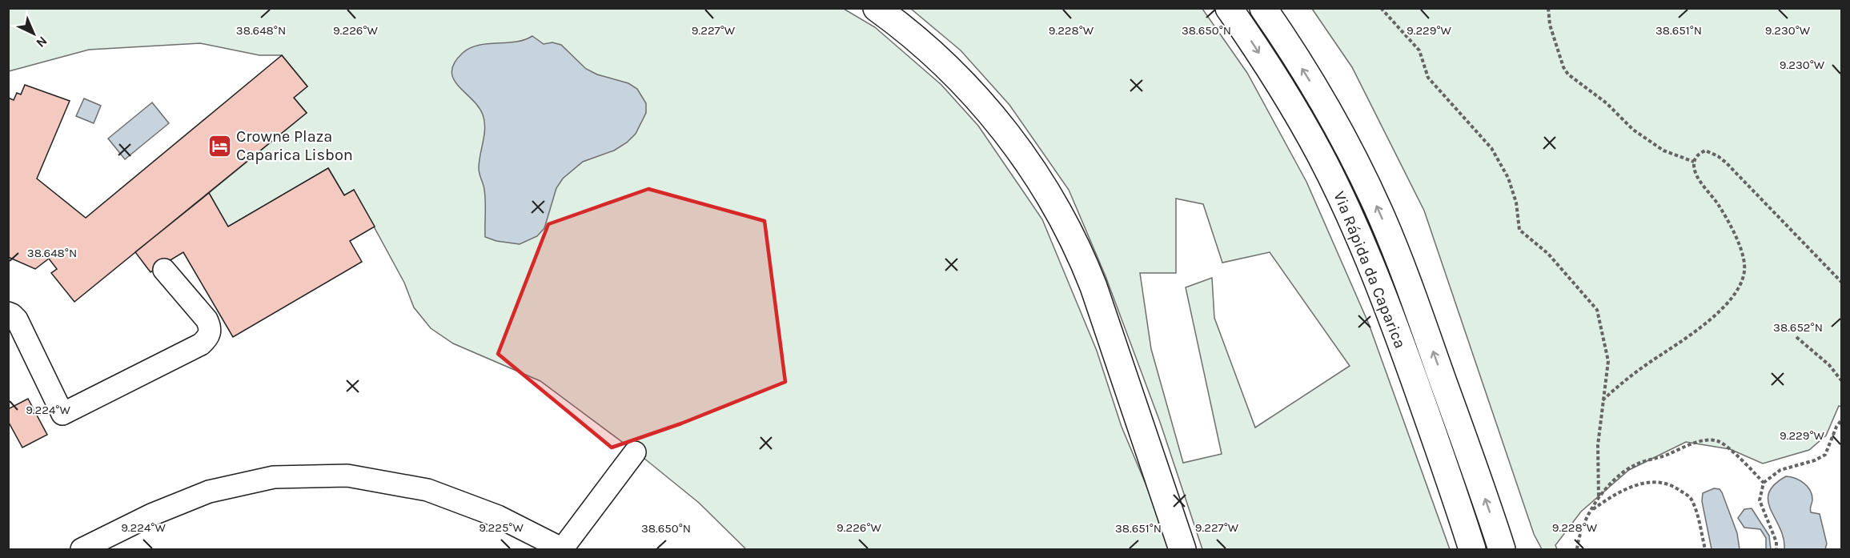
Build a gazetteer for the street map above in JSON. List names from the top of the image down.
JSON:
{
  "streets": {
    "main road": ["Via Rápida da Caparica"]
  },
  "places": {
    "hotel": ["Crowne Plaza Caparica Lisbon"]
  },
  "north": "bottom right",
  "coordinates": [
    "38.648°N",
    "38.650°N",
    "38.651°N",
    "9.226°W",
    "9.227°W",
    "9.228°W",
    "9.229°W",
    "9.230°W",
    "38.652°N",
    "9.224°W",
    "9.225°W"
  ]
}
